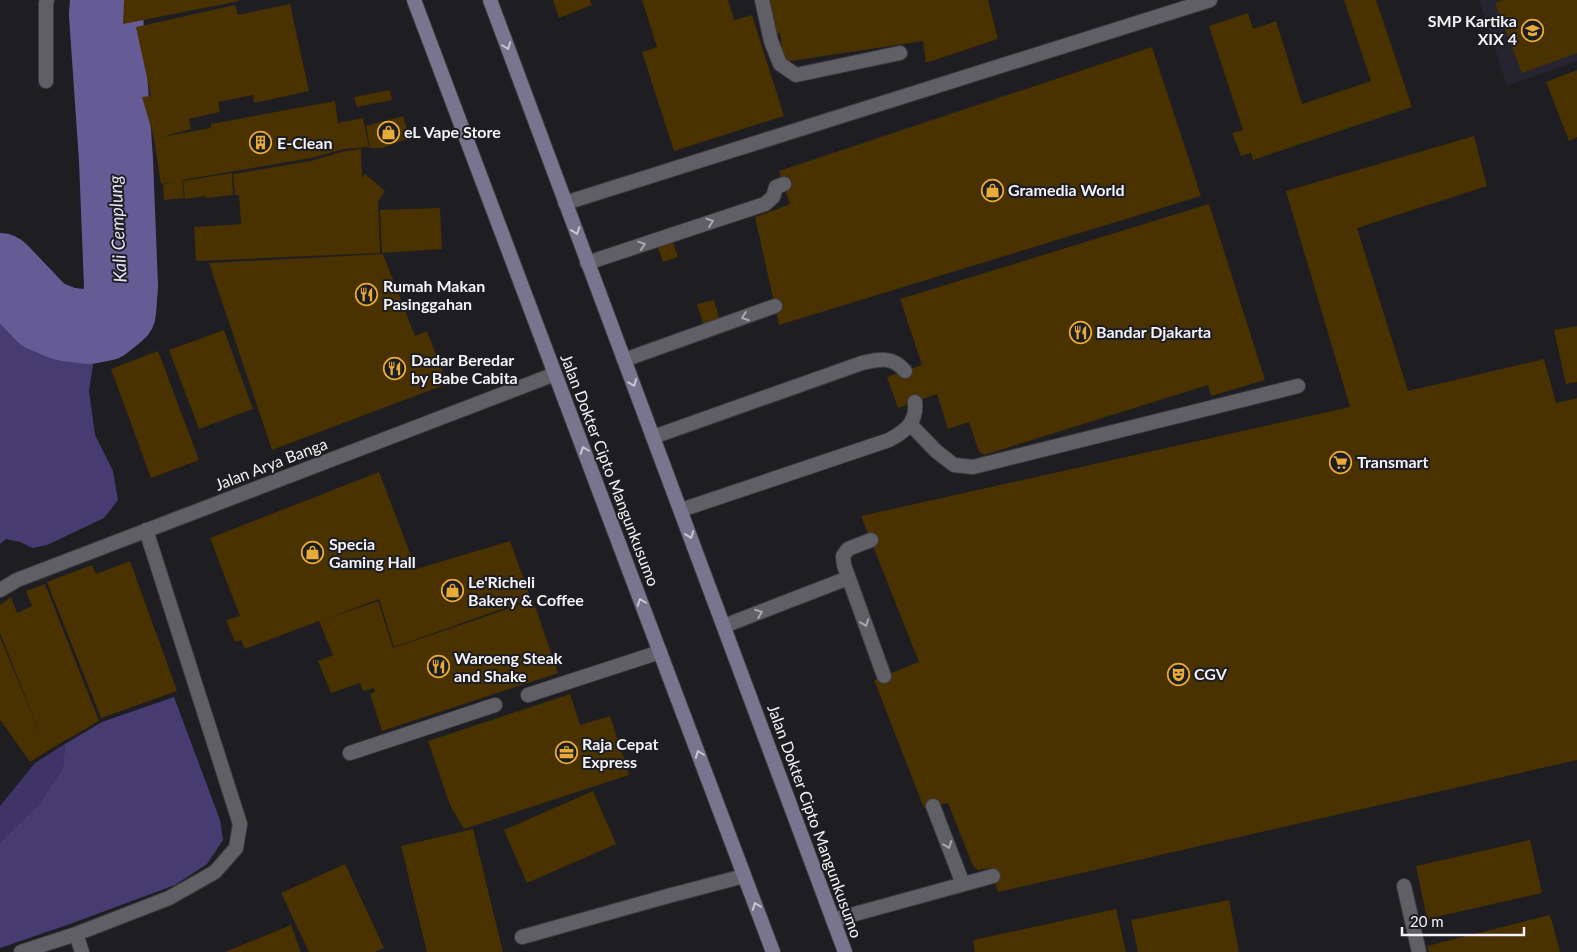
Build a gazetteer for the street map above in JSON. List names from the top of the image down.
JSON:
{
  "streets": {
    "main road": ["Jalan Dokter Cipto Mangunkusumo"],
    "street": ["Jalan Arya Banga"]
  },
  "crossings": [
    ["Jalan Arya Banga", "Jalan Dokter Cipto Mangunkusumo"]
  ],
  "water": ["Kali Cemplung"],
  "places": {
    "school or university": ["SMP Kartika XIX 4"],
    "shop": [
      "eL Vape Store",
      "Gramedia World",
      "Specia Gaming Hall",
      "Le'Richeli Bakery & Coffee"
    ],
    "building": ["E-Clean"],
    "restaurant": [
      "Rumah Makan Pasinggahan",
      "Bandar Djakarta",
      "Dadar Beredar by Babe Cabita",
      "Waroeng Steak and Shake"
    ],
    "supermarket": ["Transmart"],
    "theatre": ["CGV"],
    "office": ["Raja Cepat Express"]
  },
  "scale_bar": "20 m"
}
